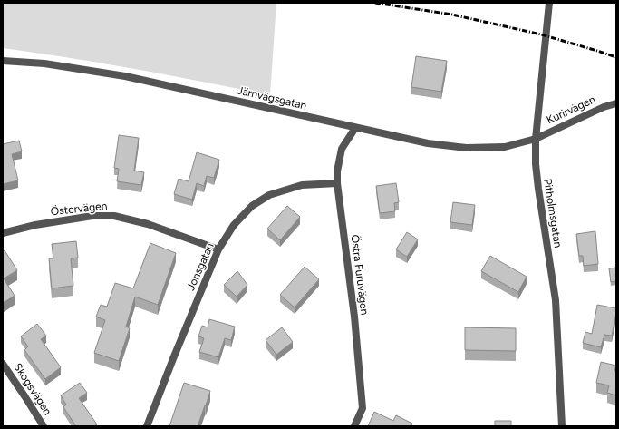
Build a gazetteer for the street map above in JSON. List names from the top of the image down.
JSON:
{
  "streets": {
    "street": [
      "Järnvägsgatan",
      "Kurirvägen",
      "Östervägen",
      "Pitholmsgatan",
      "Jonsgatan",
      "Östra Furuvägen",
      "Skogsvägen"
    ]
  },
  "crossings": [
    ["Järnvägsgatan", "Kurirvägen"],
    ["Järnvägsgatan", "Pitholmsgatan"],
    ["Järnvägsgatan", "Östra Furuvägen"],
    ["Kurirvägen", "Pitholmsgatan"],
    ["Östervägen", "Jonsgatan"],
    ["Jonsgatan", "Östra Furuvägen"]
  ]
}
